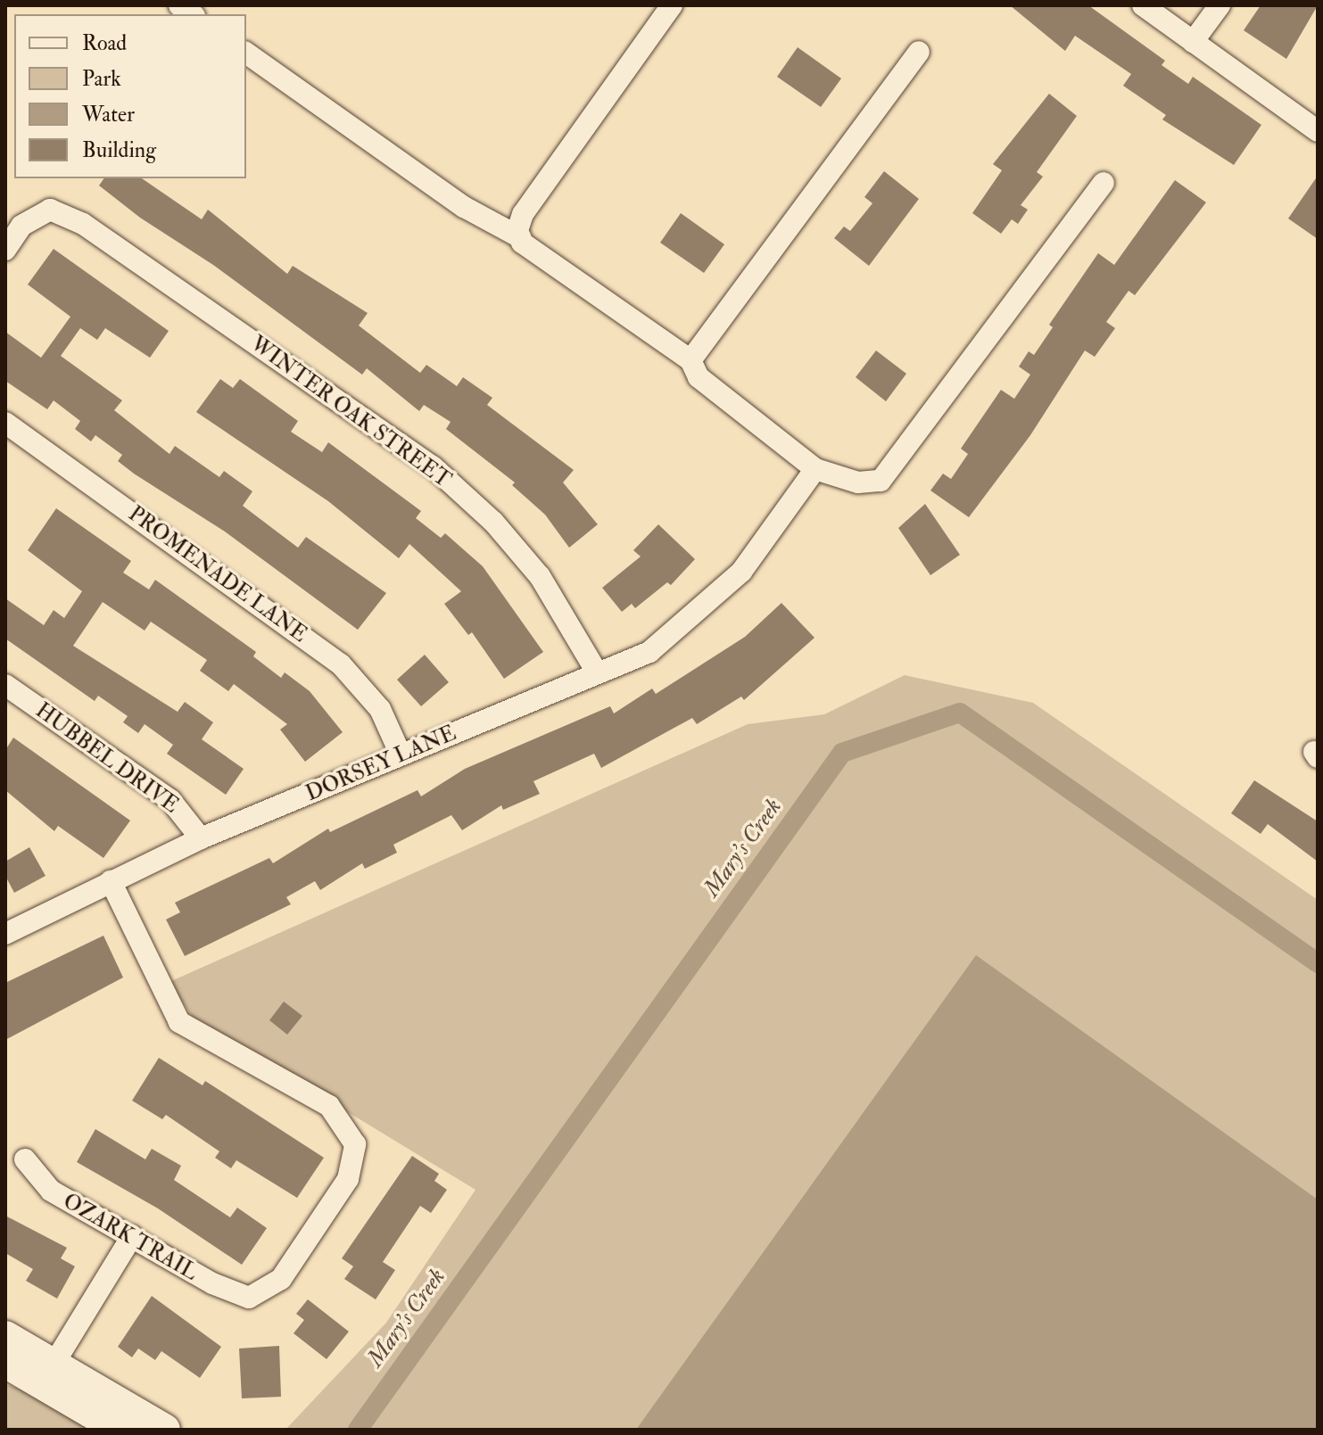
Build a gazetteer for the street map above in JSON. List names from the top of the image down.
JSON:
{
  "streets": {
    "street": [
      "WINTER OAK STREET",
      "PROMENADE LANE",
      "HUBBEL DRIVE",
      "DORSEY LANE",
      "OZARK TRAIL"
    ]
  },
  "crossings": [
    ["WINTER OAK STREET", "DORSEY LANE"],
    ["PROMENADE LANE", "DORSEY LANE"],
    ["HUBBEL DRIVE", "DORSEY LANE"],
    ["DORSEY LANE", "OZARK TRAIL"]
  ],
  "water": ["Mary's Creek"],
  "legend": [
    "Road",
    "Park",
    "Water",
    "Building"
  ]
}
